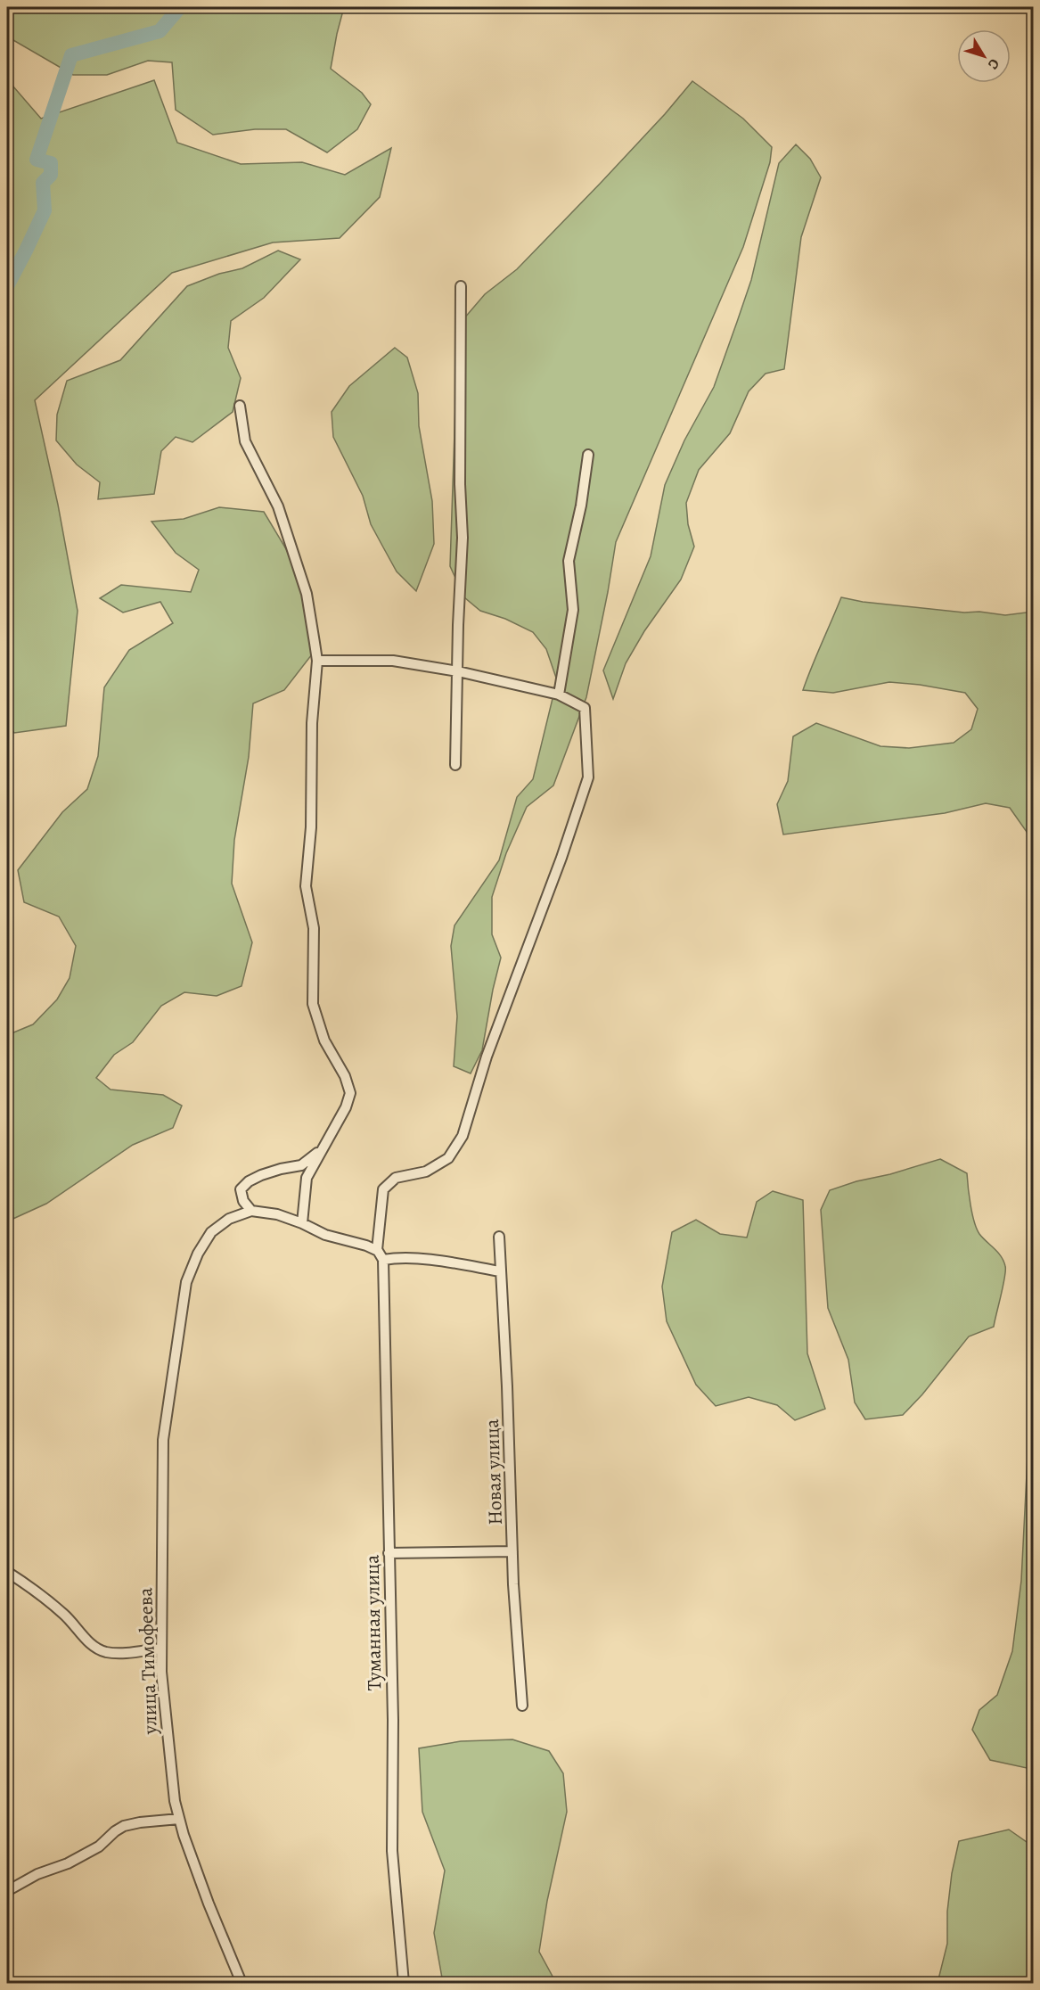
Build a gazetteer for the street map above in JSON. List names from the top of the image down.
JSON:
{
  "streets": {
    "street": ["Новая улица", "Туманная улица", "улица Тимофеева"]
  },
  "north": "bottom right"
}
